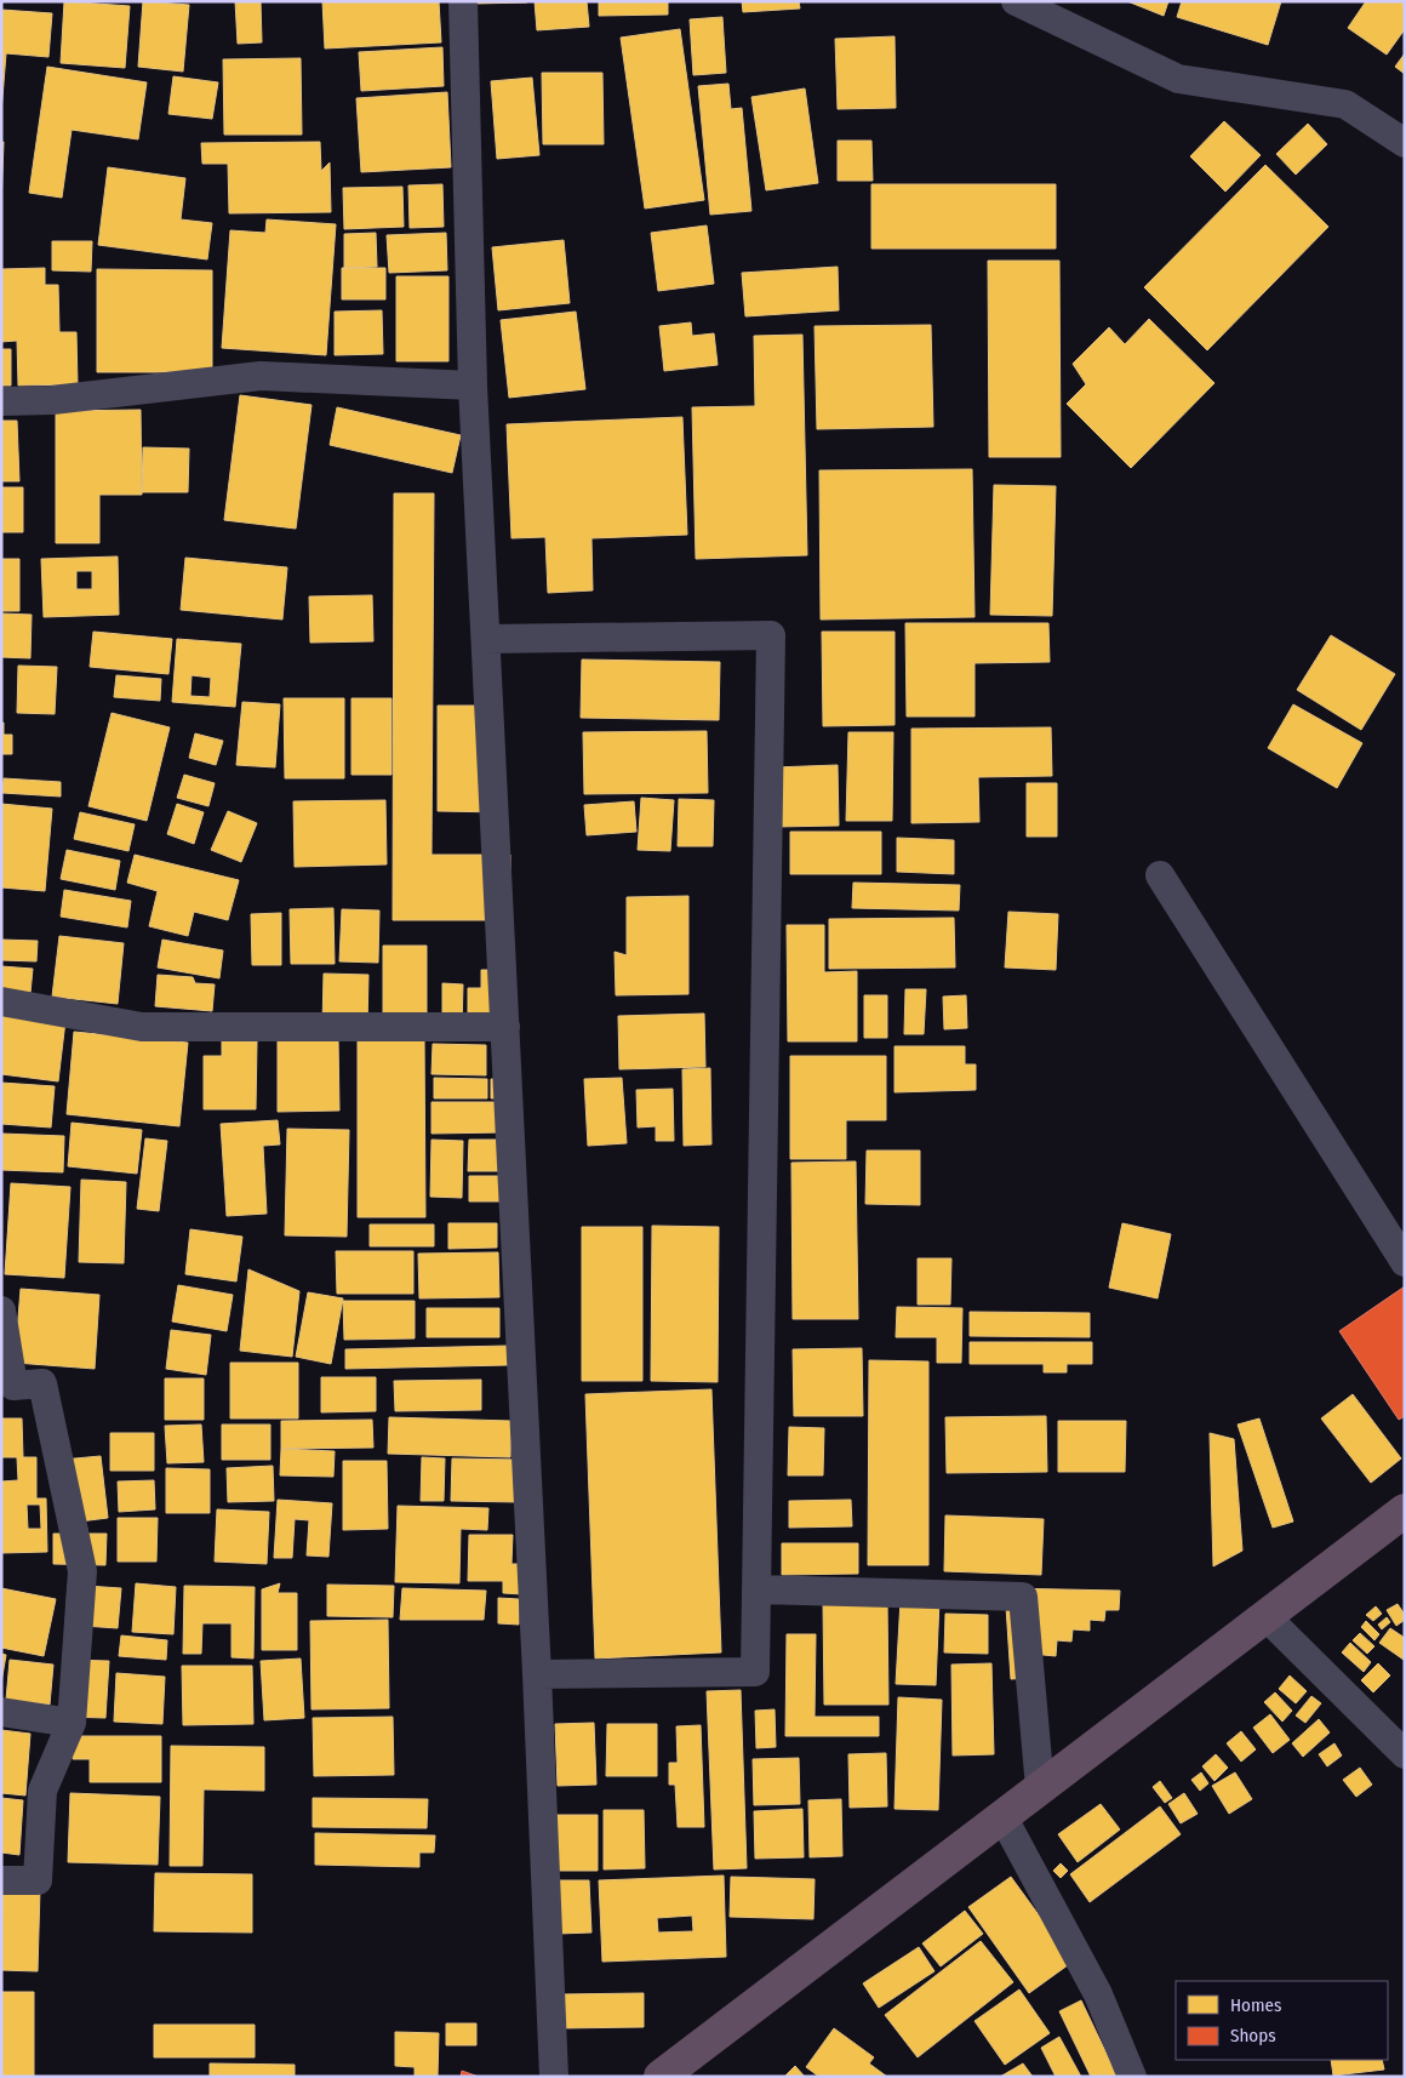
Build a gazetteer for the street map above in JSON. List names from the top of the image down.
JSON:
{
  "legend": ["Homes", "Shops"]
}
